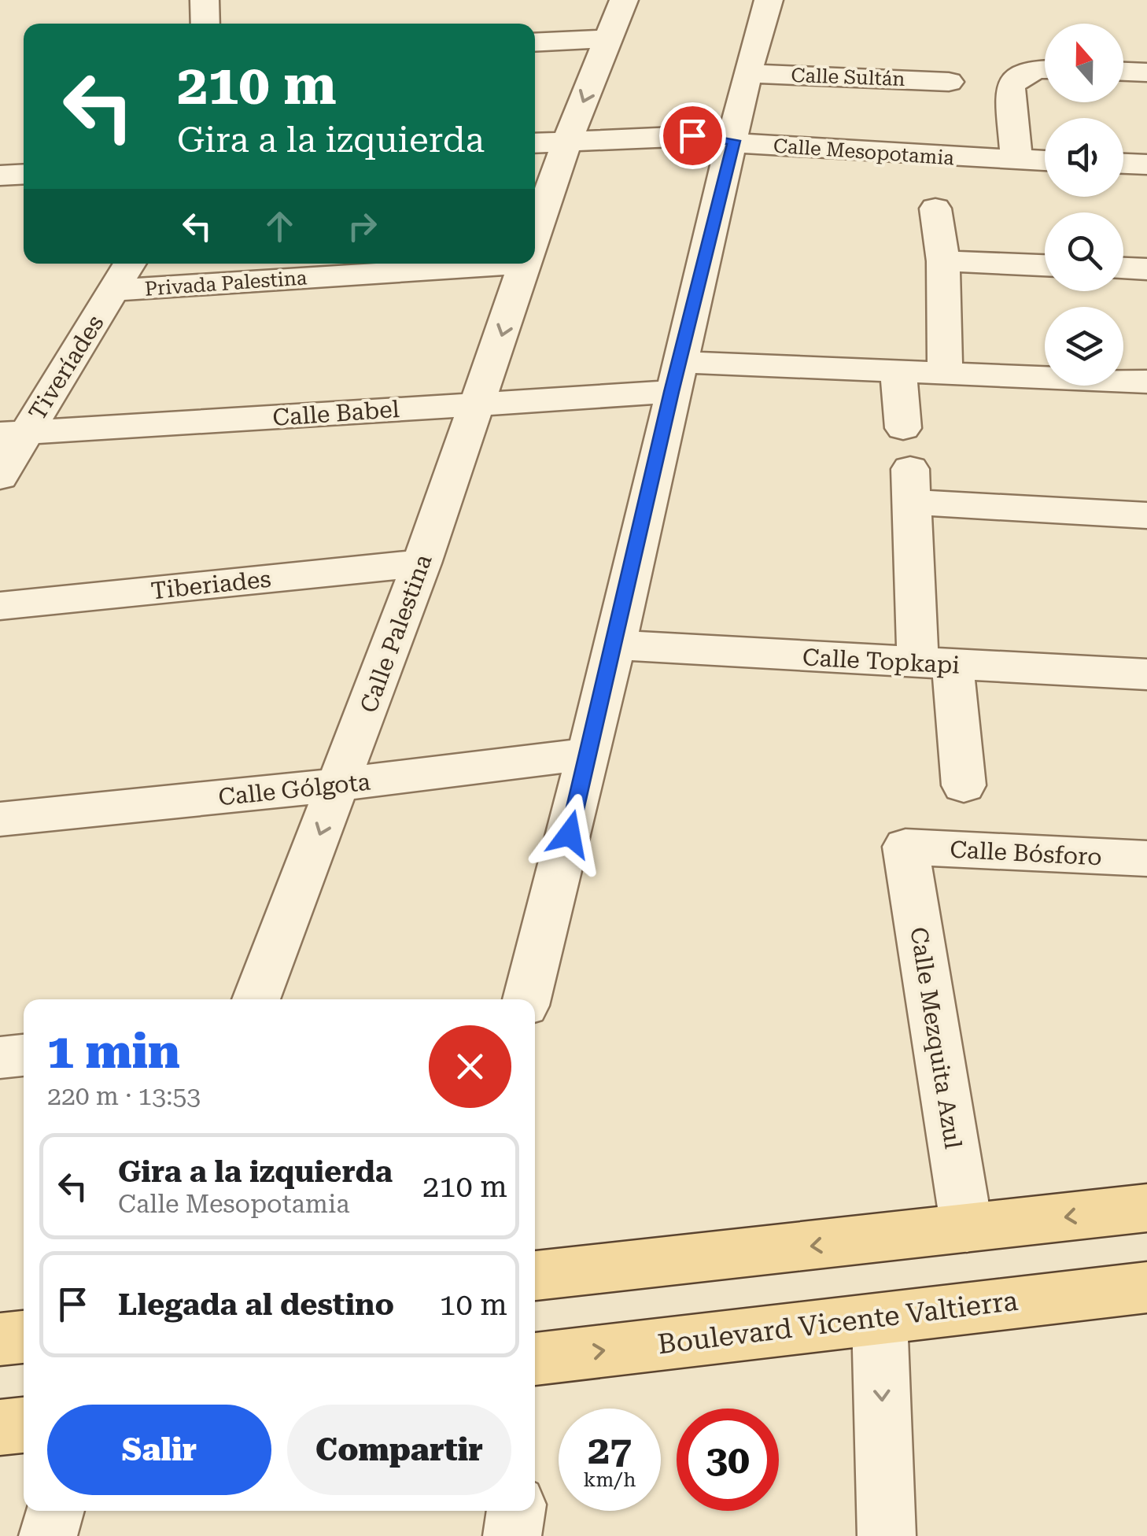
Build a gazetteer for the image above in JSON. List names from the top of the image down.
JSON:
{
  "streets": {
    "main road": ["Boulevard Vicente Valtierra"],
    "street": [
      "Calle Sultán",
      "Calle Mesopotamia",
      "Privada Palestina",
      "Tiveríades",
      "Calle Babel",
      "Tiberiades",
      "Calle Palestina",
      "Calle Topkapi",
      "Calle Gólgota",
      "Calle Bósforo",
      "Calle Mezquita Azul"
    ]
  },
  "crossings": [
    ["Calle Mesopotamia", "Calle Palestina"],
    ["Privada Palestina", "Tiveríades"],
    ["Tiveríades", "Calle Babel"],
    ["Calle Babel", "Calle Palestina"],
    ["Tiberiades", "Calle Palestina"],
    ["Calle Palestina", "Calle Gólgota"],
    ["Calle Bósforo", "Calle Mezquita Azul"]
  ],
  "north": "top",
  "page": {
    "turn": ["210 m", "Gira a la izquierda"],
    "heading": ["1 min", "220 m · 13:53"],
    "list": [
      {
        "name": "Gira a la izquierda",
        "note": "Calle Mesopotamia",
        "value": "210 m"
      },
      {
        "name": "Llegada al destino",
        "value": "10 m"
      }
    ],
    "buttons": ["Salir", "Compartir"],
    "speed": "27 km/h",
    "limit": "30"
  }
}
